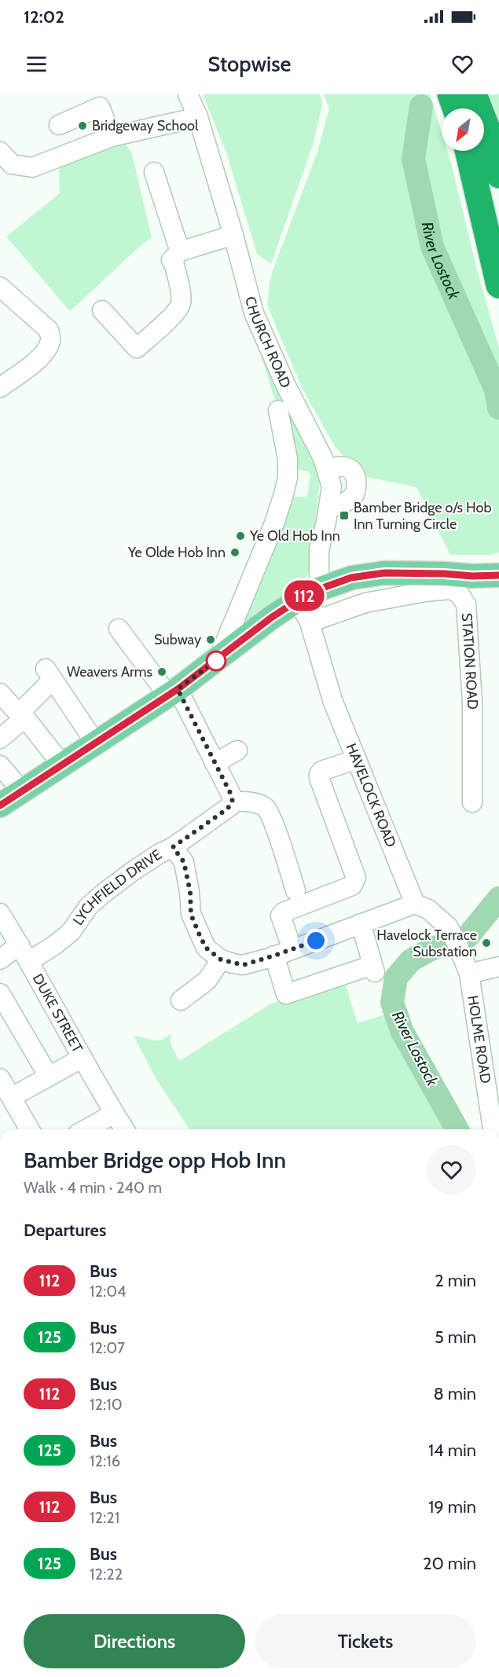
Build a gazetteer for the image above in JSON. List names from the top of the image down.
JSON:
{
  "streets": {
    "street": [
      "CHURCH ROAD",
      "STATION ROAD",
      "HAVELOCK ROAD",
      "LYCHFIELD DRIVE",
      "DUKE STREET",
      "HOLME ROAD"
    ]
  },
  "crossings": [
    ["STATION ROAD", "HAVELOCK ROAD"],
    ["LYCHFIELD DRIVE", "DUKE STREET"]
  ],
  "water": ["River Lostock"],
  "places": {
    "other": [
      "Bridgeway School",
      "Ye Old Hob Inn",
      "Ye Olde Hob Inn",
      "Subway",
      "Weavers Arms",
      "Havelock Terrace Substation"
    ],
    "transit": ["Bamber Bridge o/s Hob Inn Turning Circle"]
  },
  "lines": ["bus line 112"],
  "north": "bottom left",
  "page": {
    "status": "12:02",
    "header": "Stopwise",
    "on_map": "112",
    "heading": [
      ["Bamber Bridge opp Hob Inn", "Walk · 4 min · 240 m"],
      "Departures"
    ],
    "list": [
      {
        "mark": "112",
        "name": "Bus",
        "note": "12:04",
        "value": "2 min"
      },
      {
        "mark": "125",
        "name": "Bus",
        "note": "12:07",
        "value": "5 min"
      },
      {
        "mark": "112",
        "name": "Bus",
        "note": "12:10",
        "value": "8 min"
      },
      {
        "mark": "125",
        "name": "Bus",
        "note": "12:16",
        "value": "14 min"
      },
      {
        "mark": "112",
        "name": "Bus",
        "note": "12:21",
        "value": "19 min"
      },
      {
        "mark": "125",
        "name": "Bus",
        "note": "12:22",
        "value": "20 min"
      }
    ],
    "buttons": ["Directions", "Tickets"]
  }
}
